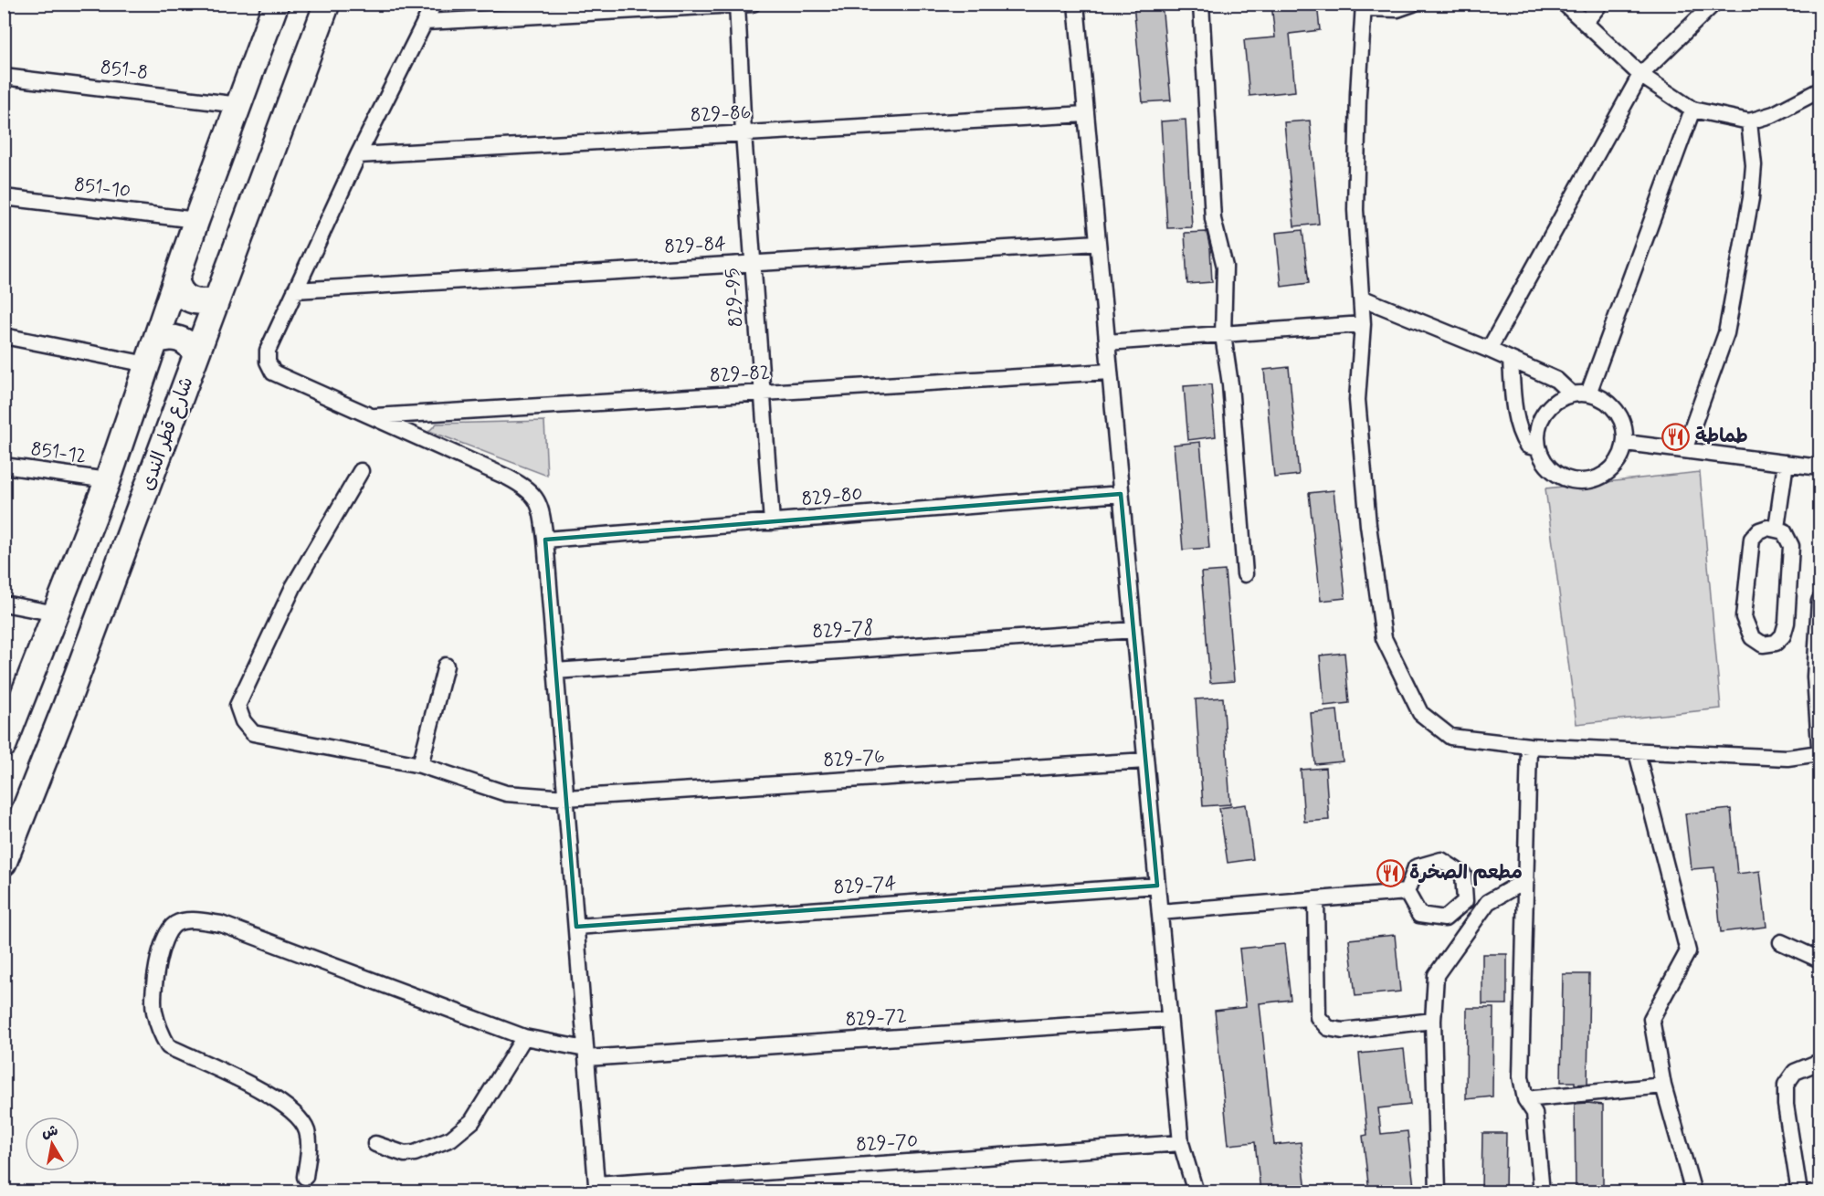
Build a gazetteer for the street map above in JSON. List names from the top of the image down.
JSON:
{
  "streets": {
    "main road": ["شارع قطر الندى"],
    "street": [
      "851-8",
      "829-86",
      "851-10",
      "829-84",
      "829-95",
      "829-82",
      "851-12",
      "829-80",
      "829-78",
      "829-76",
      "829-74",
      "829-72",
      "829-70"
    ]
  },
  "crossings": [
    ["851-8", "شارع قطر الندى"],
    ["829-86", "829-95"],
    ["851-10", "شارع قطر الندى"],
    ["829-84", "829-95"],
    ["829-95", "829-82"],
    ["829-95", "829-80"],
    ["شارع قطر الندى", "851-12"],
    ["829-72", "829-70"]
  ],
  "places": {
    "restaurant": ["طماطة", "مطعم الصخرة"]
  },
  "north": "top"
}
